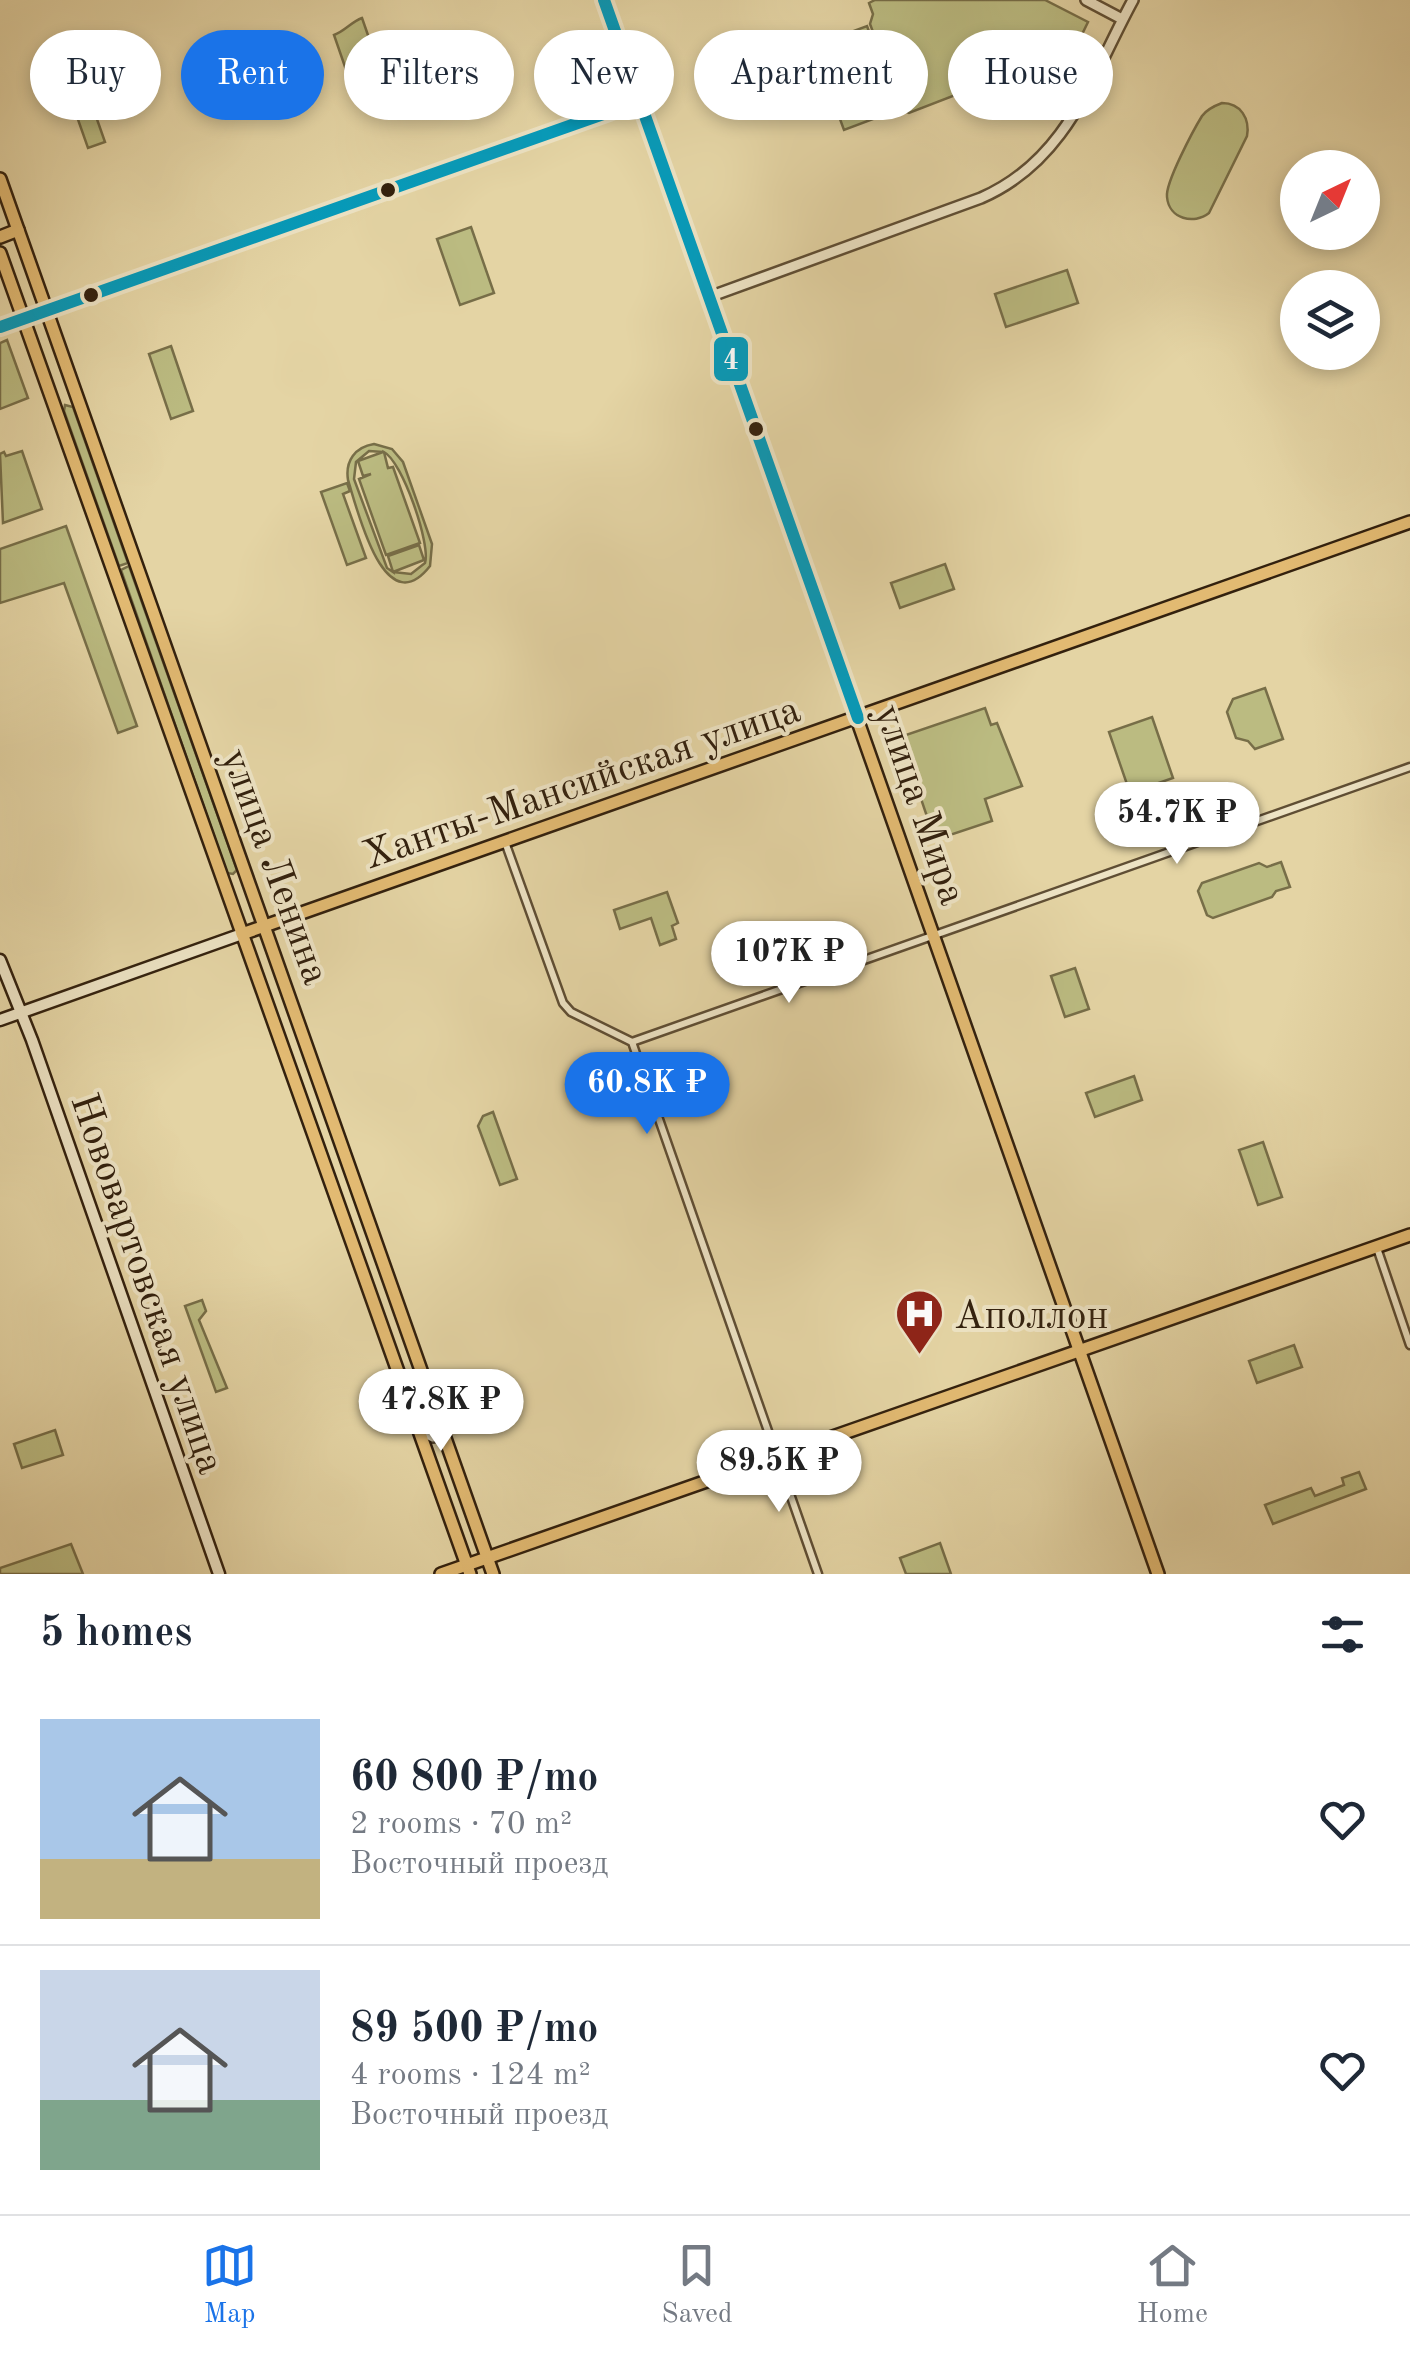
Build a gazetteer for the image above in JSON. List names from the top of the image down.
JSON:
{
  "streets": {
    "main road": [
      "Ханты-Мансийская улица",
      "улица Мира",
      "улица Ленина",
      "Нововартовская улица"
    ]
  },
  "crossings": [
    ["Ханты-Мансийская улица", "улица Мира"],
    ["Ханты-Мансийская улица", "улица Ленина"],
    ["Ханты-Мансийская улица", "Нововартовская улица"]
  ],
  "places": {
    "hospital": ["Аполлон"]
  },
  "lines": ["transit line 4"],
  "north": "top right",
  "page": {
    "chip": [
      "Buy",
      "Rent",
      "Filters",
      "New",
      "Apartment",
      "House"
    ],
    "price": [
      "54.7K ₽",
      "107K ₽",
      "60.8K ₽",
      "47.8K ₽",
      "89.5K ₽"
    ],
    "heading": "5 homes",
    "list": [
      {
        "name": "60 800 ₽/mo",
        "note": "2 rooms · 70 m² · Восточный проезд"
      },
      {
        "name": "89 500 ₽/mo",
        "note": "4 rooms · 124 m² · Восточный проезд"
      }
    ],
    "tabs": ["Map", "Saved", "Home"]
  }
}
